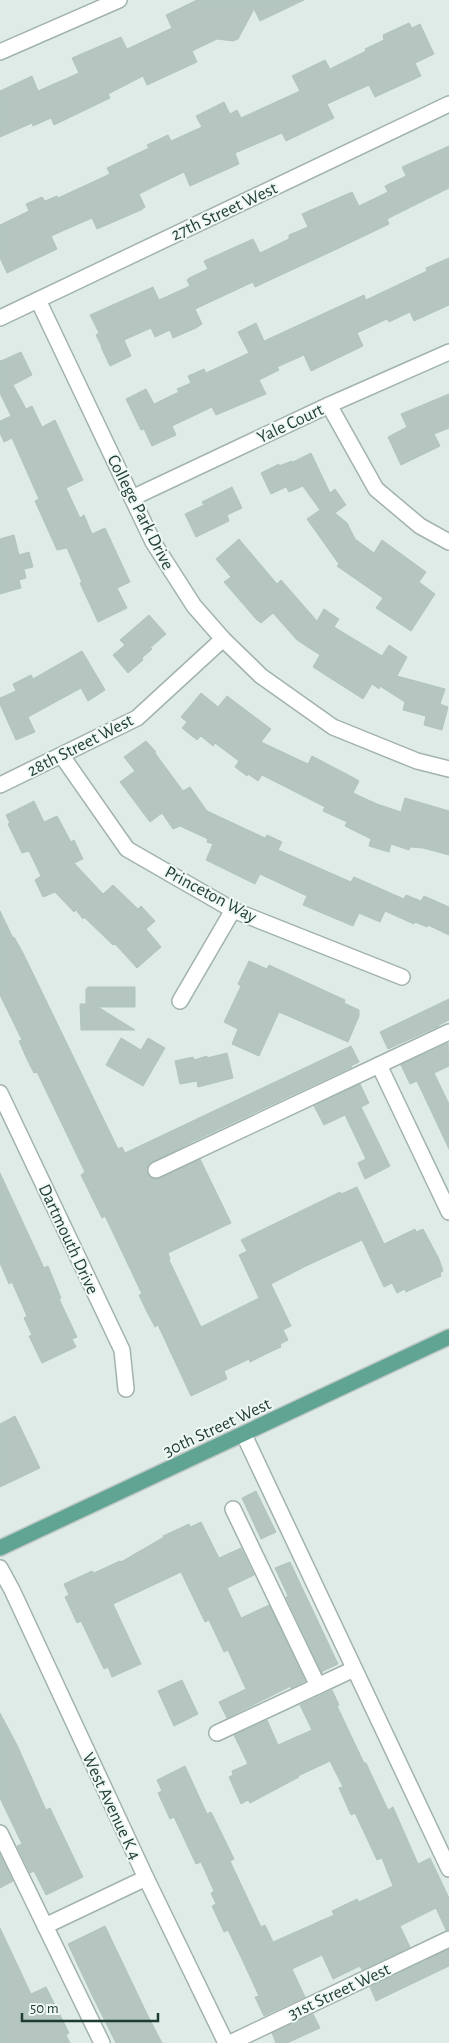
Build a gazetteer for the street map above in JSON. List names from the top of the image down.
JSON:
{
  "streets": {
    "main road": ["30th Street West"],
    "street": [
      "27th Street West",
      "Yale Court",
      "College Park Drive",
      "28th Street West",
      "Princeton Way",
      "Dartmouth Drive",
      "West Avenue K 4",
      "31st Street West"
    ]
  },
  "crossings": [
    ["27th Street West", "College Park Drive"],
    ["Yale Court", "College Park Drive"],
    ["College Park Drive", "28th Street West"],
    ["28th Street West", "Princeton Way"]
  ],
  "scale_bar": "50 m"
}
